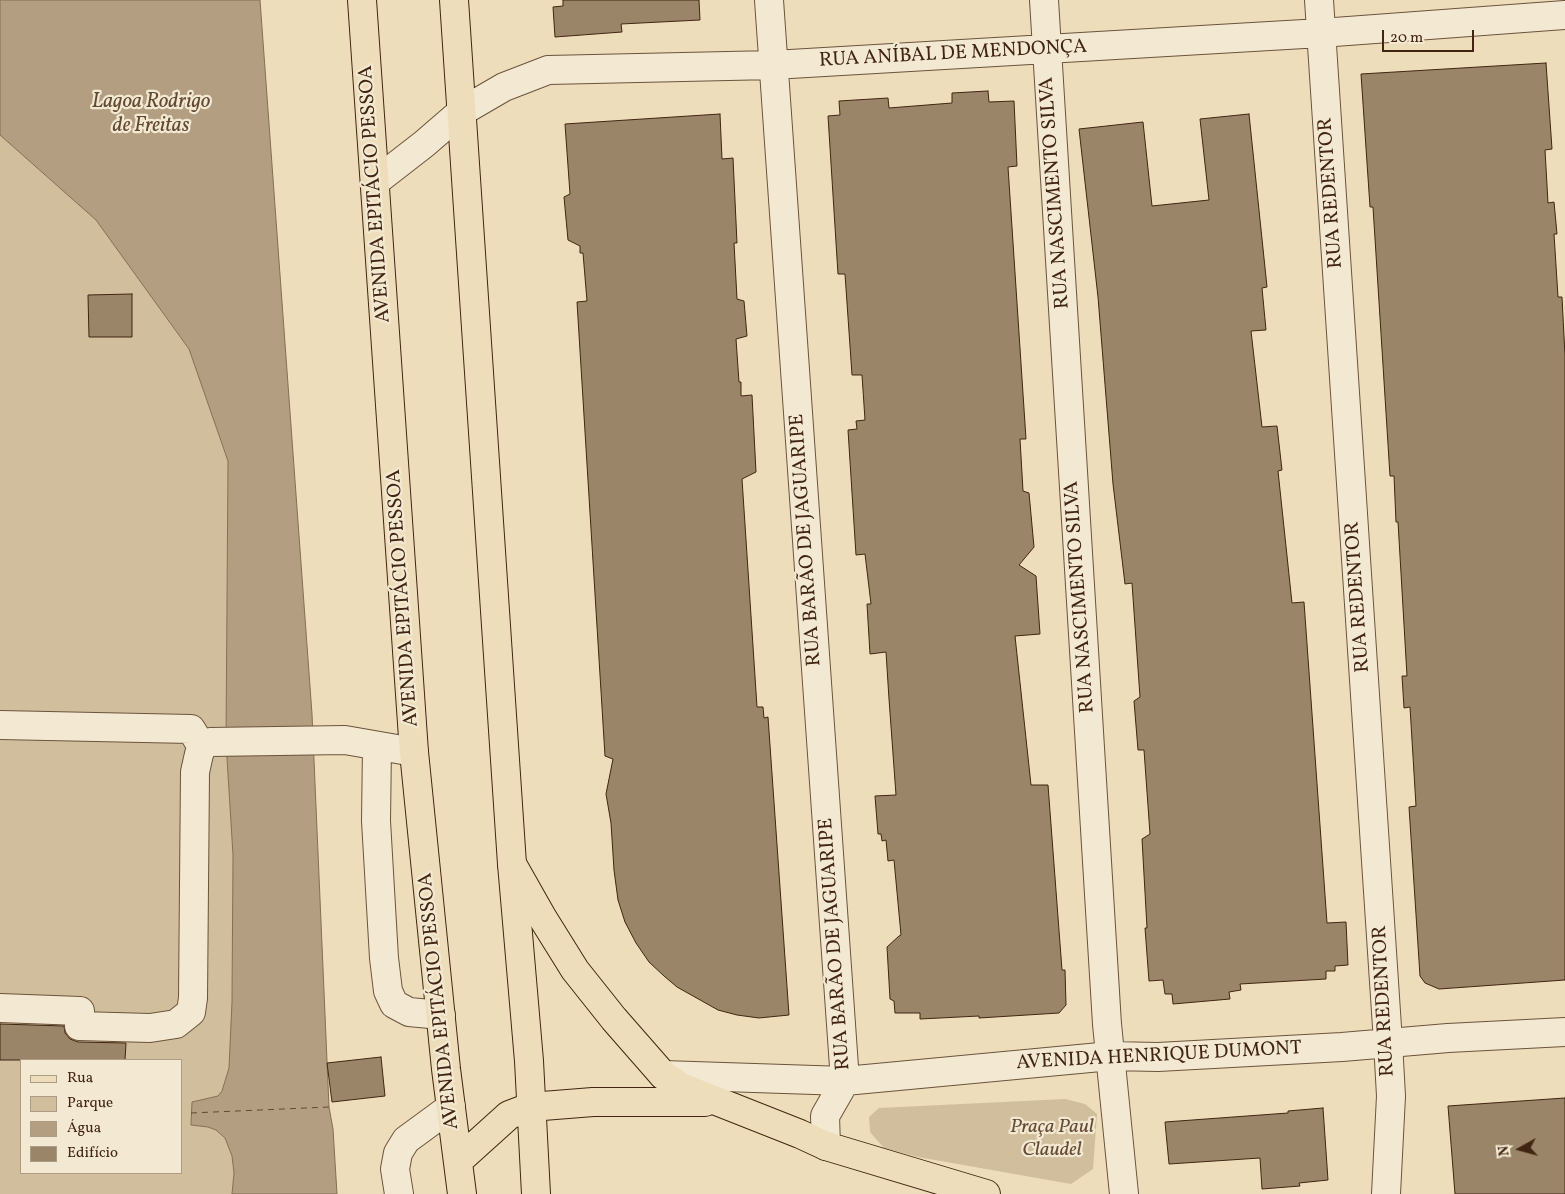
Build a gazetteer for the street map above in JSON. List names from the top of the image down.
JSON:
{
  "streets": {
    "main road": ["AVENIDA EPITÁCIO PESSOA"],
    "street": [
      "RUA ANÍBAL DE MENDONÇA",
      "RUA NASCIMENTO SILVA",
      "RUA REDENTOR",
      "RUA BARÃO DE JAGUARIPE",
      "AVENIDA HENRIQUE DUMONT"
    ]
  },
  "crossings": [
    ["RUA ANÍBAL DE MENDONÇA", "RUA NASCIMENTO SILVA"],
    ["RUA ANÍBAL DE MENDONÇA", "RUA REDENTOR"],
    ["RUA ANÍBAL DE MENDONÇA", "AVENIDA EPITÁCIO PESSOA"],
    ["RUA ANÍBAL DE MENDONÇA", "RUA BARÃO DE JAGUARIPE"],
    ["RUA NASCIMENTO SILVA", "AVENIDA HENRIQUE DUMONT"],
    ["RUA REDENTOR", "AVENIDA HENRIQUE DUMONT"],
    ["RUA BARÃO DE JAGUARIPE", "AVENIDA HENRIQUE DUMONT"]
  ],
  "water": ["Lagoa Rodrigo de Freitas"],
  "parks": ["Praça Paul Claudel"],
  "legend": [
    "Rua",
    "Parque",
    "Água",
    "Edifício"
  ],
  "scale_bar": "20 m",
  "north": "left"
}
